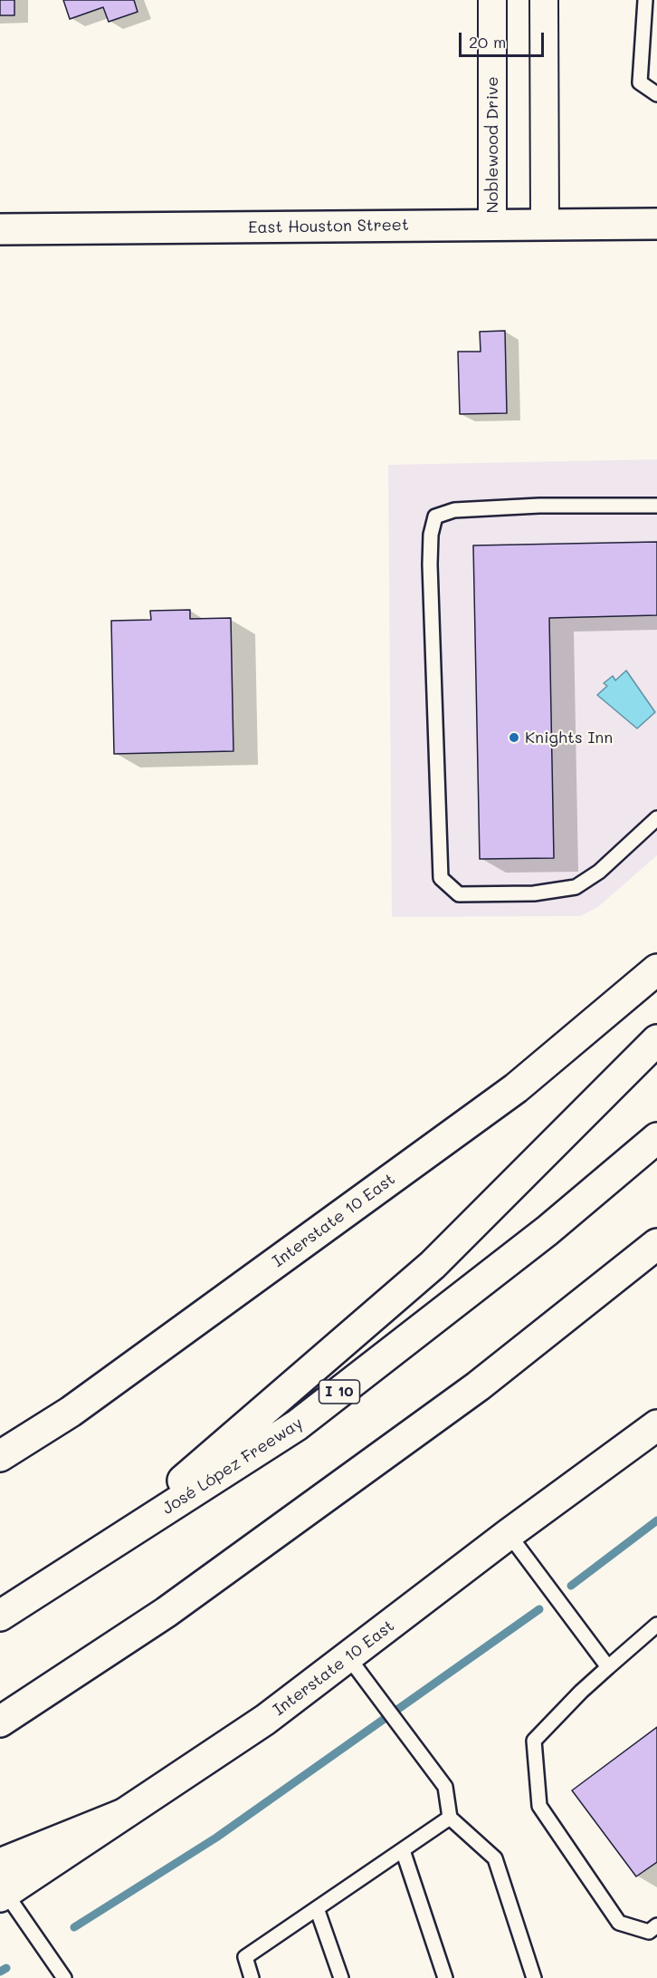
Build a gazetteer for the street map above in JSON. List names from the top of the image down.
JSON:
{
  "streets": {
    "main road": [
      "East Houston Street",
      "Interstate 10 East",
      "I 10",
      "José López Freeway"
    ],
    "street": ["Noblewood Drive"]
  },
  "crossings": [
    ["Noblewood Drive", "East Houston Street"]
  ],
  "places": ["Knights Inn"],
  "scale_bar": "20 m"
}
